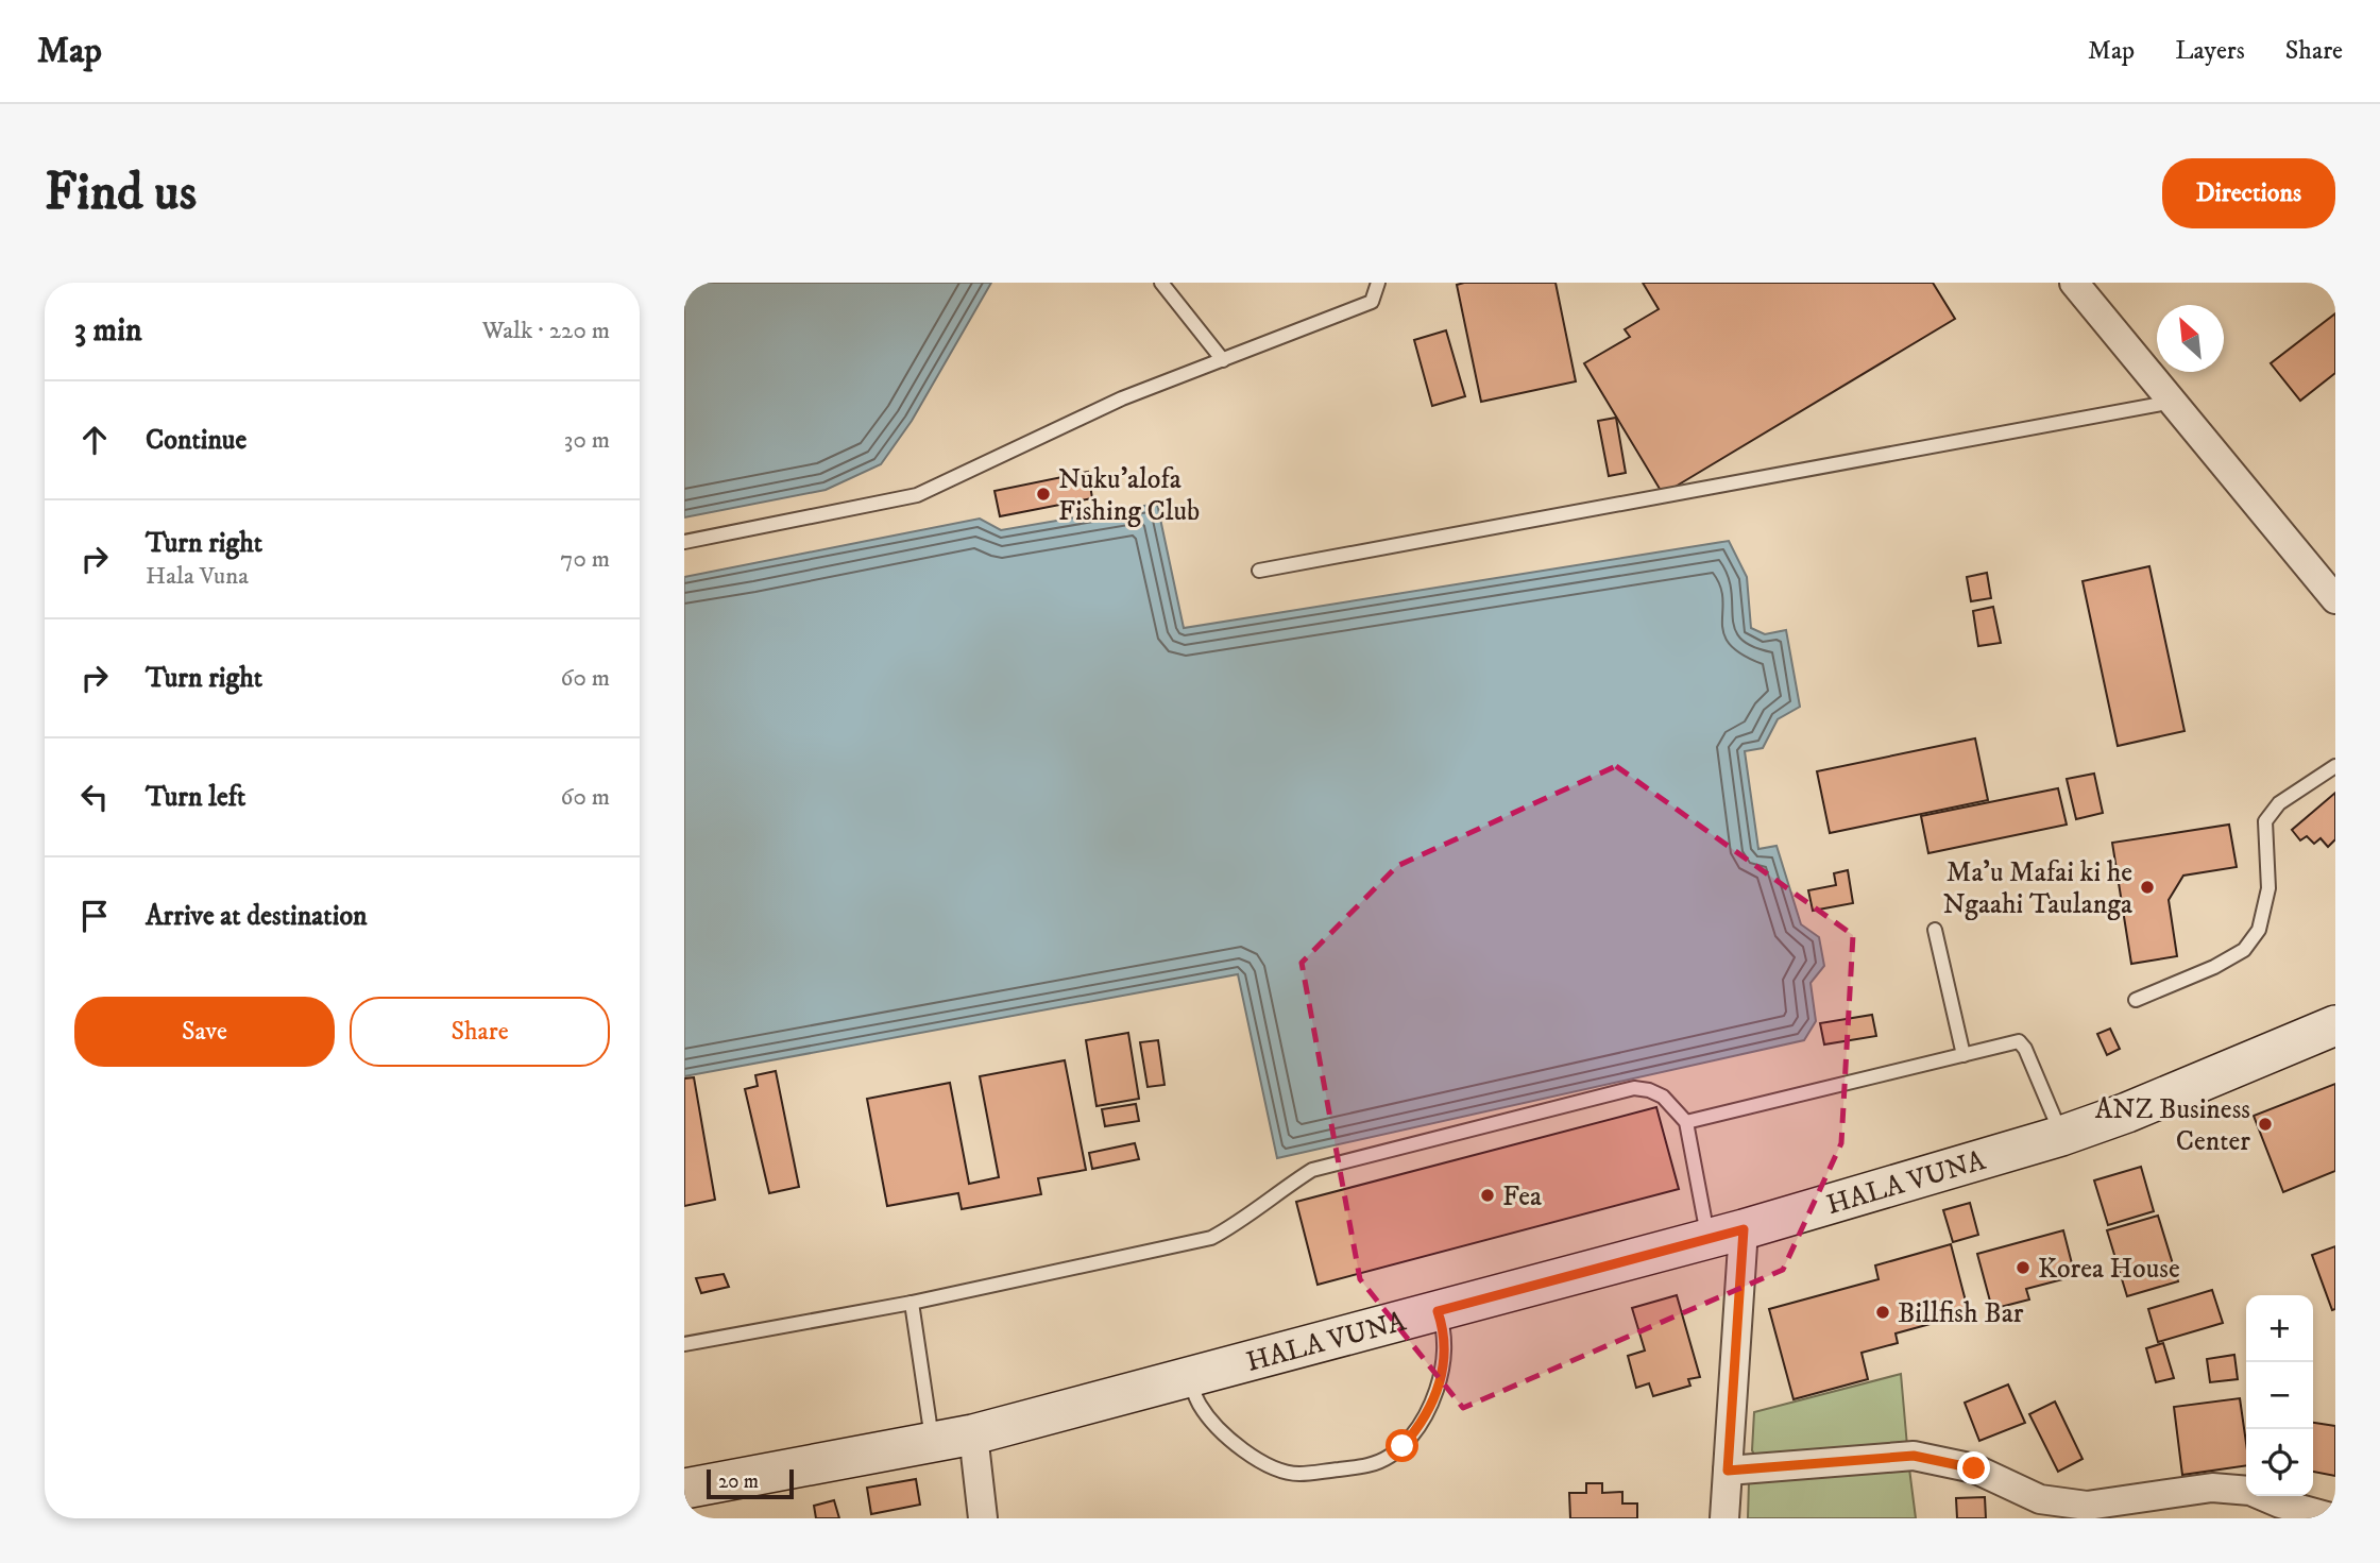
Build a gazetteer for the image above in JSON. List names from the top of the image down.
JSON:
{
  "streets": {
    "main road": ["HALA VUNA"]
  },
  "places": [
    "Nuku'alofa Fishing Club",
    "Ma'u Mafai ki he Ngaahi Taulanga",
    "ANZ Business Center",
    "Fea",
    "Korea House",
    "Billfish Bar"
  ],
  "scale_bar": "20 m",
  "north": "top left",
  "page": {
    "header": "Map",
    "nav": ["Map", "Layers", "Share"],
    "buttons": [
      "Directions",
      ["Save", "Share"]
    ],
    "title": "Find us",
    "heading": ["3 min", "Walk · 220 m"],
    "list": [
      ["Continue", "30 m"],
      ["Turn right", "Hala Vuna", "70 m"],
      ["Turn right", "60 m"],
      ["Turn left", "60 m"],
      "Arrive at destination"
    ],
    "map_buttons": ["+", "−"],
    "scale": "20 m"
  }
}
